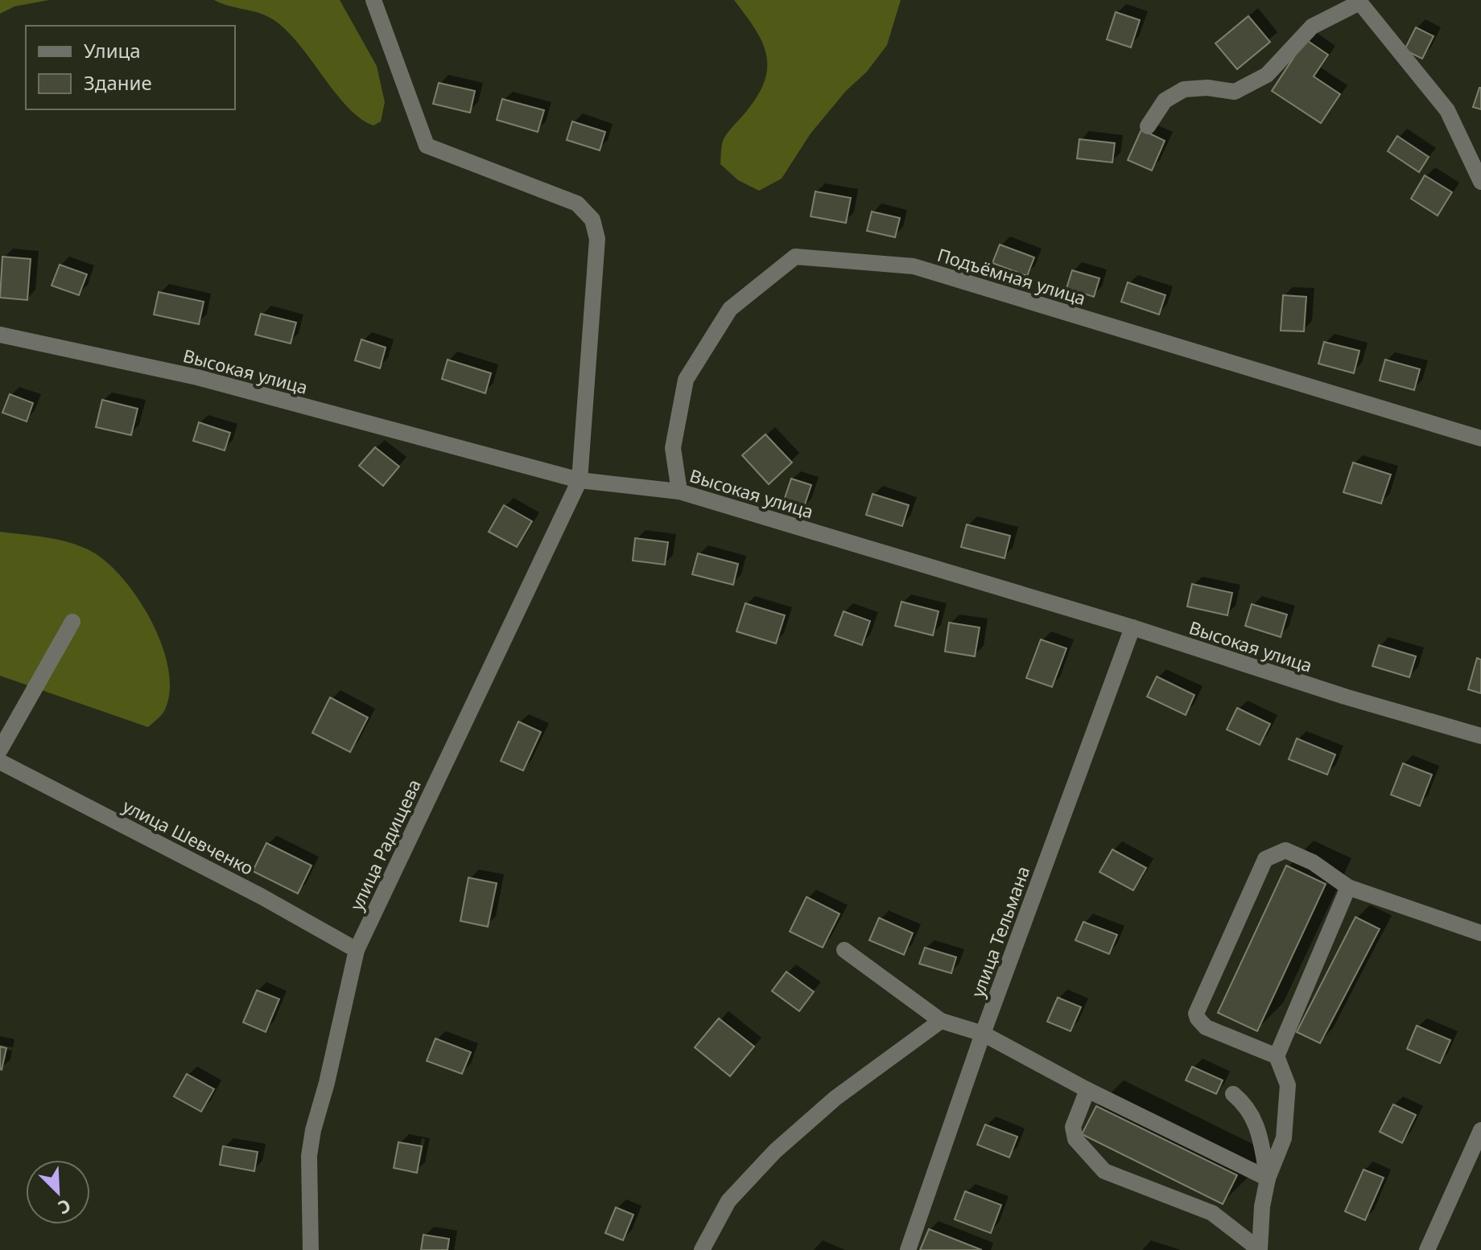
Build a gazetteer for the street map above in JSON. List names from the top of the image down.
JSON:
{
  "streets": {
    "street": [
      "Подъёмная улица",
      "Высокая улица",
      "улица Шевченко",
      "улица Радищева",
      "улица Тельмана"
    ]
  },
  "crossings": [
    ["Подъёмная улица", "Высокая улица"],
    ["Высокая улица", "улица Радищева"],
    ["Высокая улица", "улица Тельмана"],
    ["улица Шевченко", "улица Радищева"]
  ],
  "legend": ["Улица", "Здание"],
  "north": "bottom right"
}
